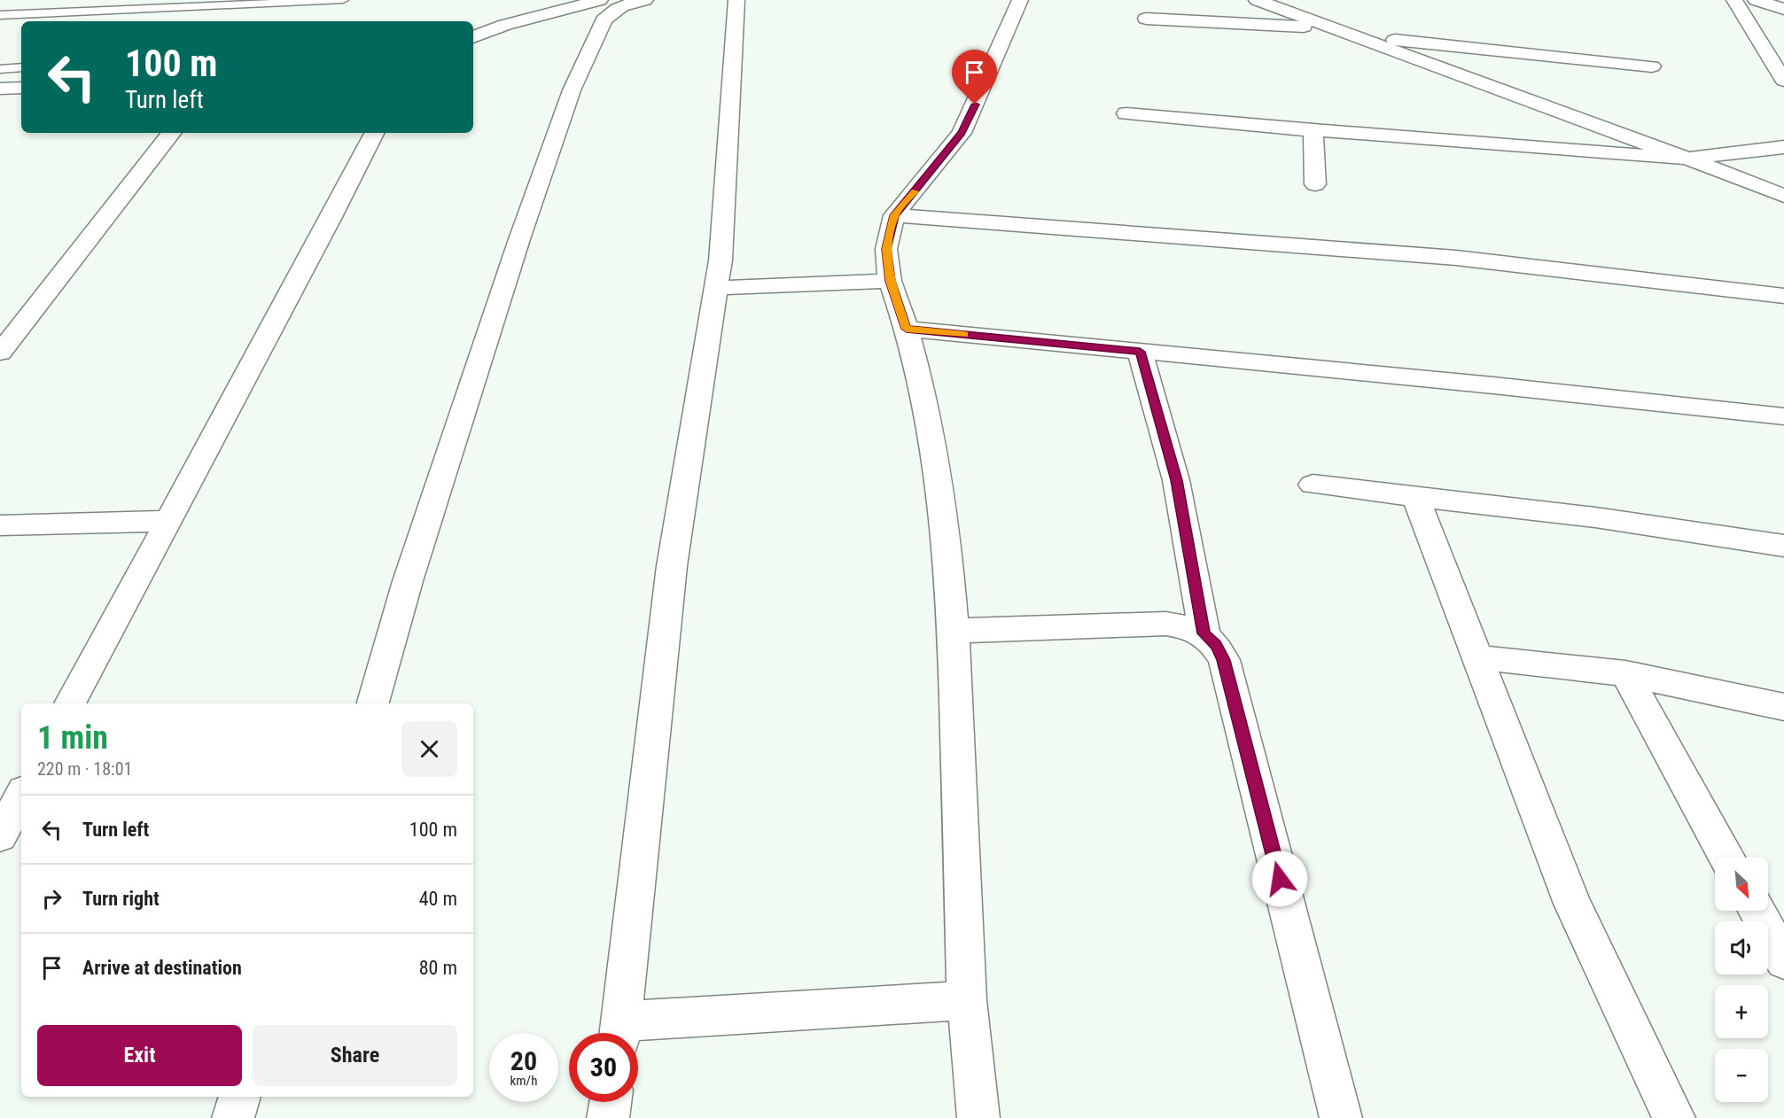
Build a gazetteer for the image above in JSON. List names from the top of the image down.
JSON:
{
  "north": "bottom right",
  "page": {
    "turn": ["100 m", "Turn left"],
    "heading": ["1 min", "220 m · 18:01"],
    "list": [
      {
        "name": "Turn left",
        "value": "100 m"
      },
      {
        "name": "Turn right",
        "value": "40 m"
      },
      {
        "name": "Arrive at destination",
        "value": "80 m"
      }
    ],
    "map_buttons": ["+", "−"],
    "buttons": ["Exit", "Share"],
    "speed": "20 km/h",
    "limit": "30"
  }
}
